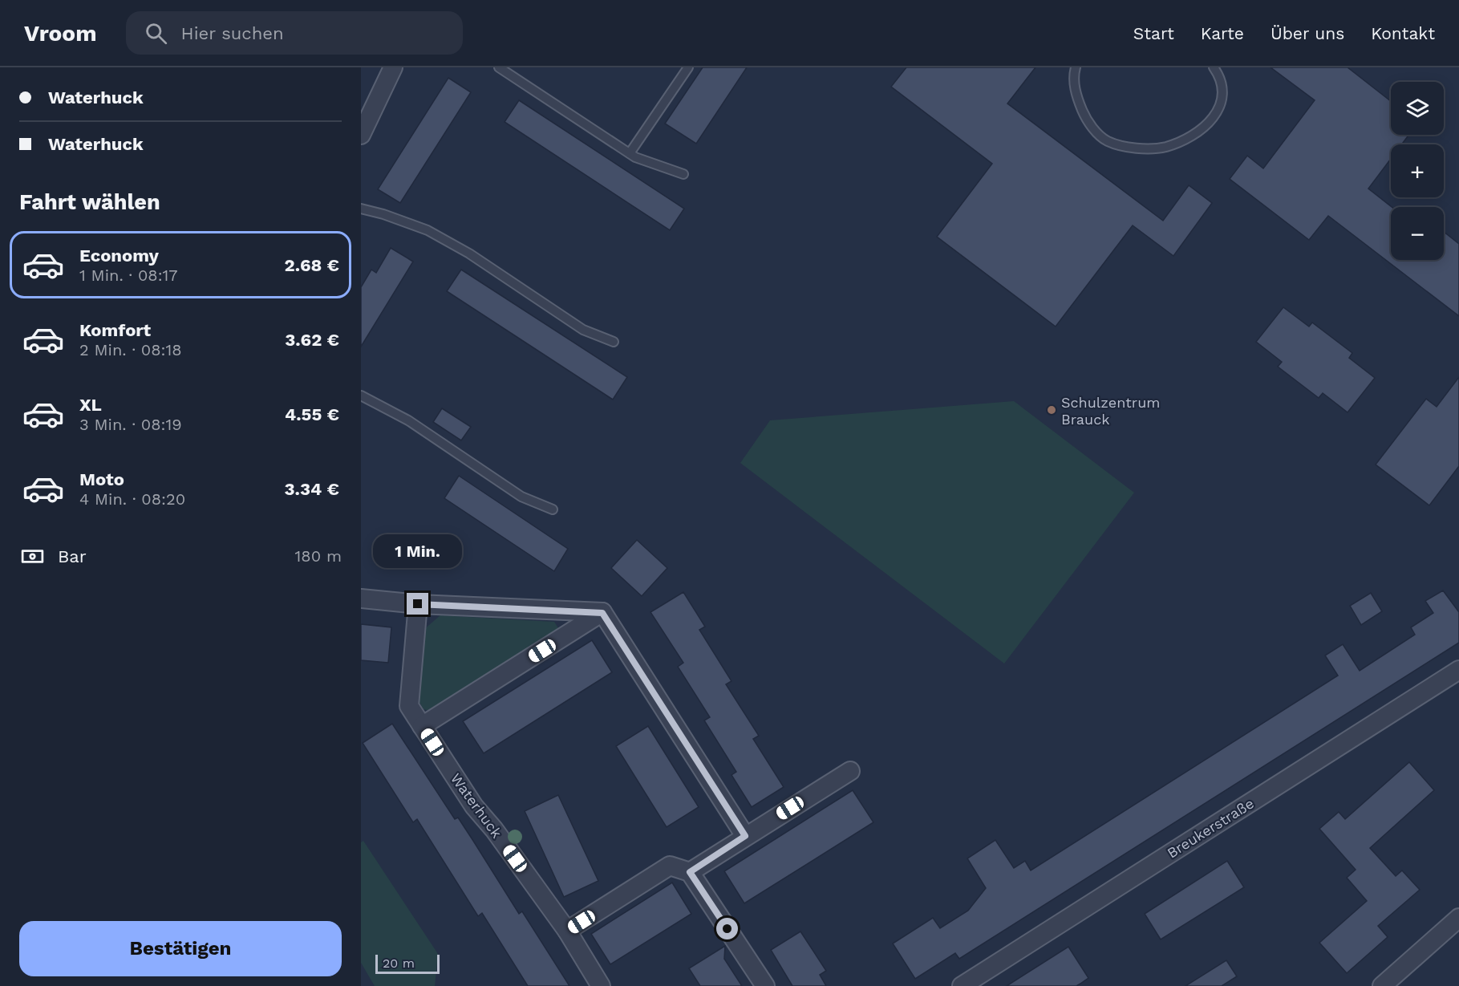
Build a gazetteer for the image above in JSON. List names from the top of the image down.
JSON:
{
  "streets": {
    "street": ["Waterhuck", "Breukerstraße"]
  },
  "places": ["Schulzentrum Brauck"],
  "scale_bar": "20 m",
  "page": {
    "header": "Vroom",
    "search": "Hier suchen",
    "nav": [
      "Start",
      "Karte",
      "Über uns",
      "Kontakt"
    ],
    "banner": ["Waterhuck", "Waterhuck"],
    "map_buttons": ["+", "−"],
    "heading": "Fahrt wählen",
    "list": [
      {
        "name": "Economy",
        "note": "1 Min. · 08:17",
        "value": "2.68 €"
      },
      {
        "name": "Komfort",
        "note": "2 Min. · 08:18",
        "value": "3.62 €"
      },
      {
        "name": "XL",
        "note": "3 Min. · 08:19",
        "value": "4.55 €"
      },
      {
        "name": "Moto",
        "note": "4 Min. · 08:20",
        "value": "3.34 €"
      }
    ],
    "pay": ["Bar", "180 m"],
    "bubble": "1 Min.",
    "buttons": "Bestätigen",
    "scale": "20 m"
  }
}
